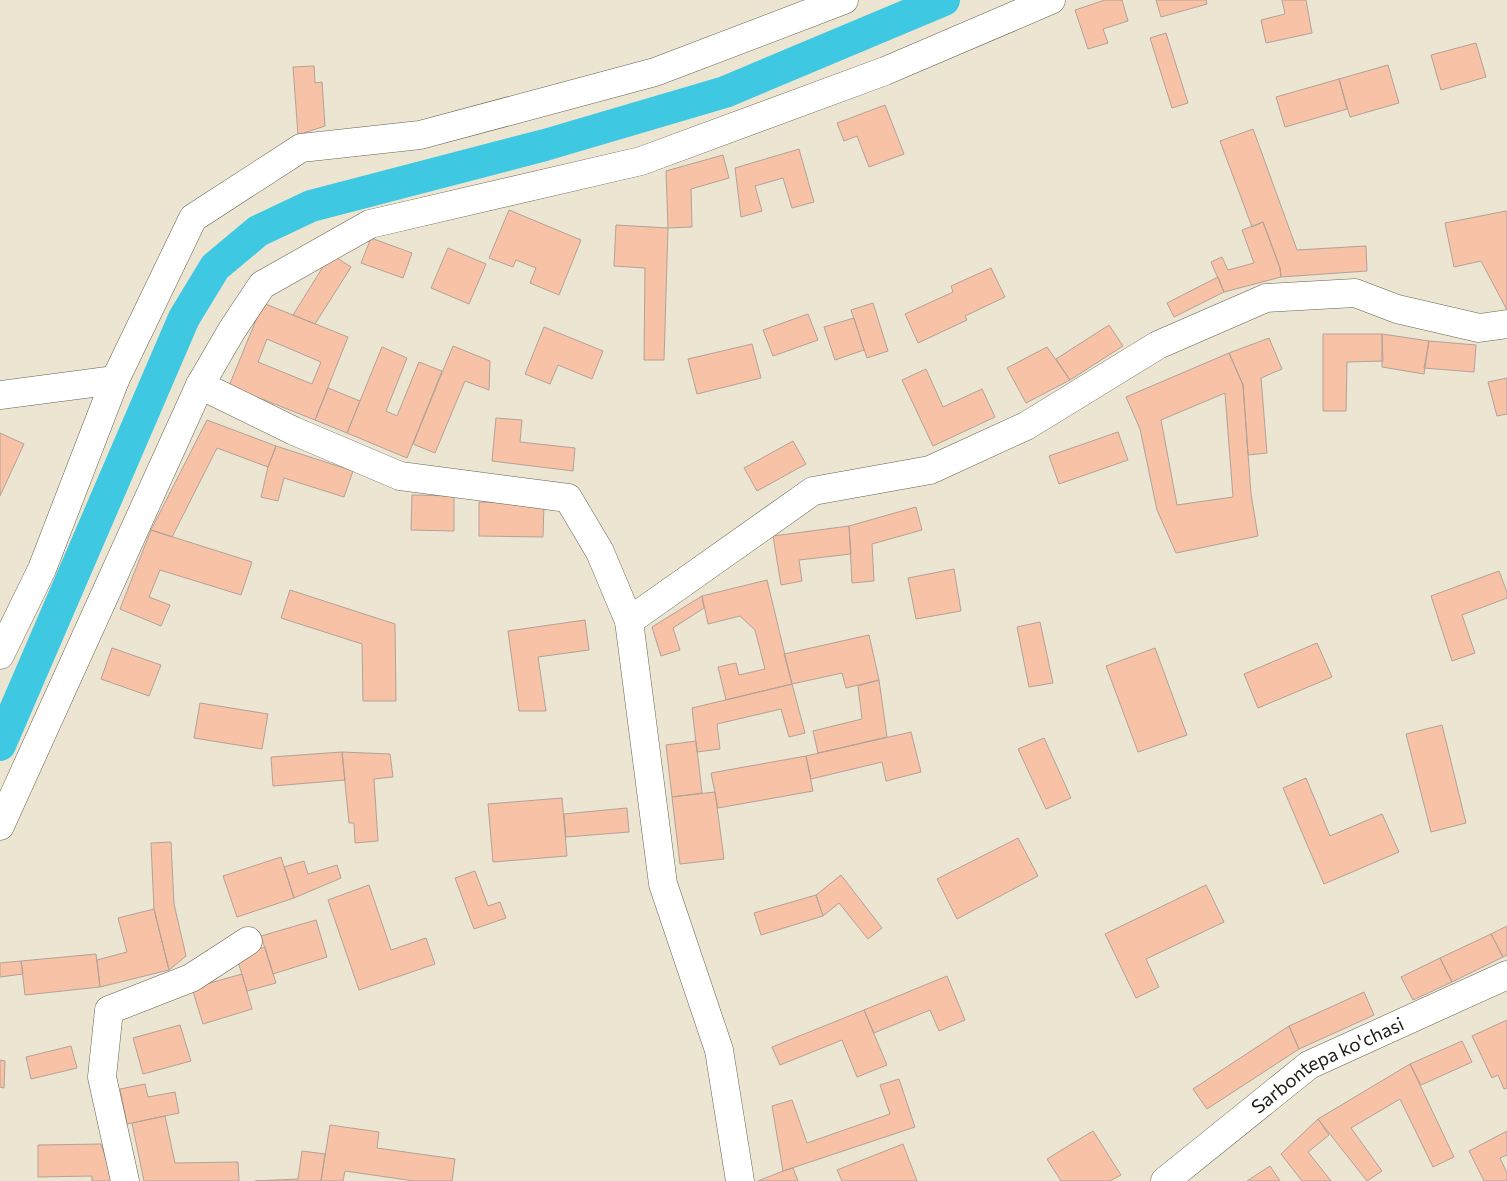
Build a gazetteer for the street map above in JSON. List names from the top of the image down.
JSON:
{
  "streets": {
    "street": ["Sarbontepa ko'chasi"]
  }
}
